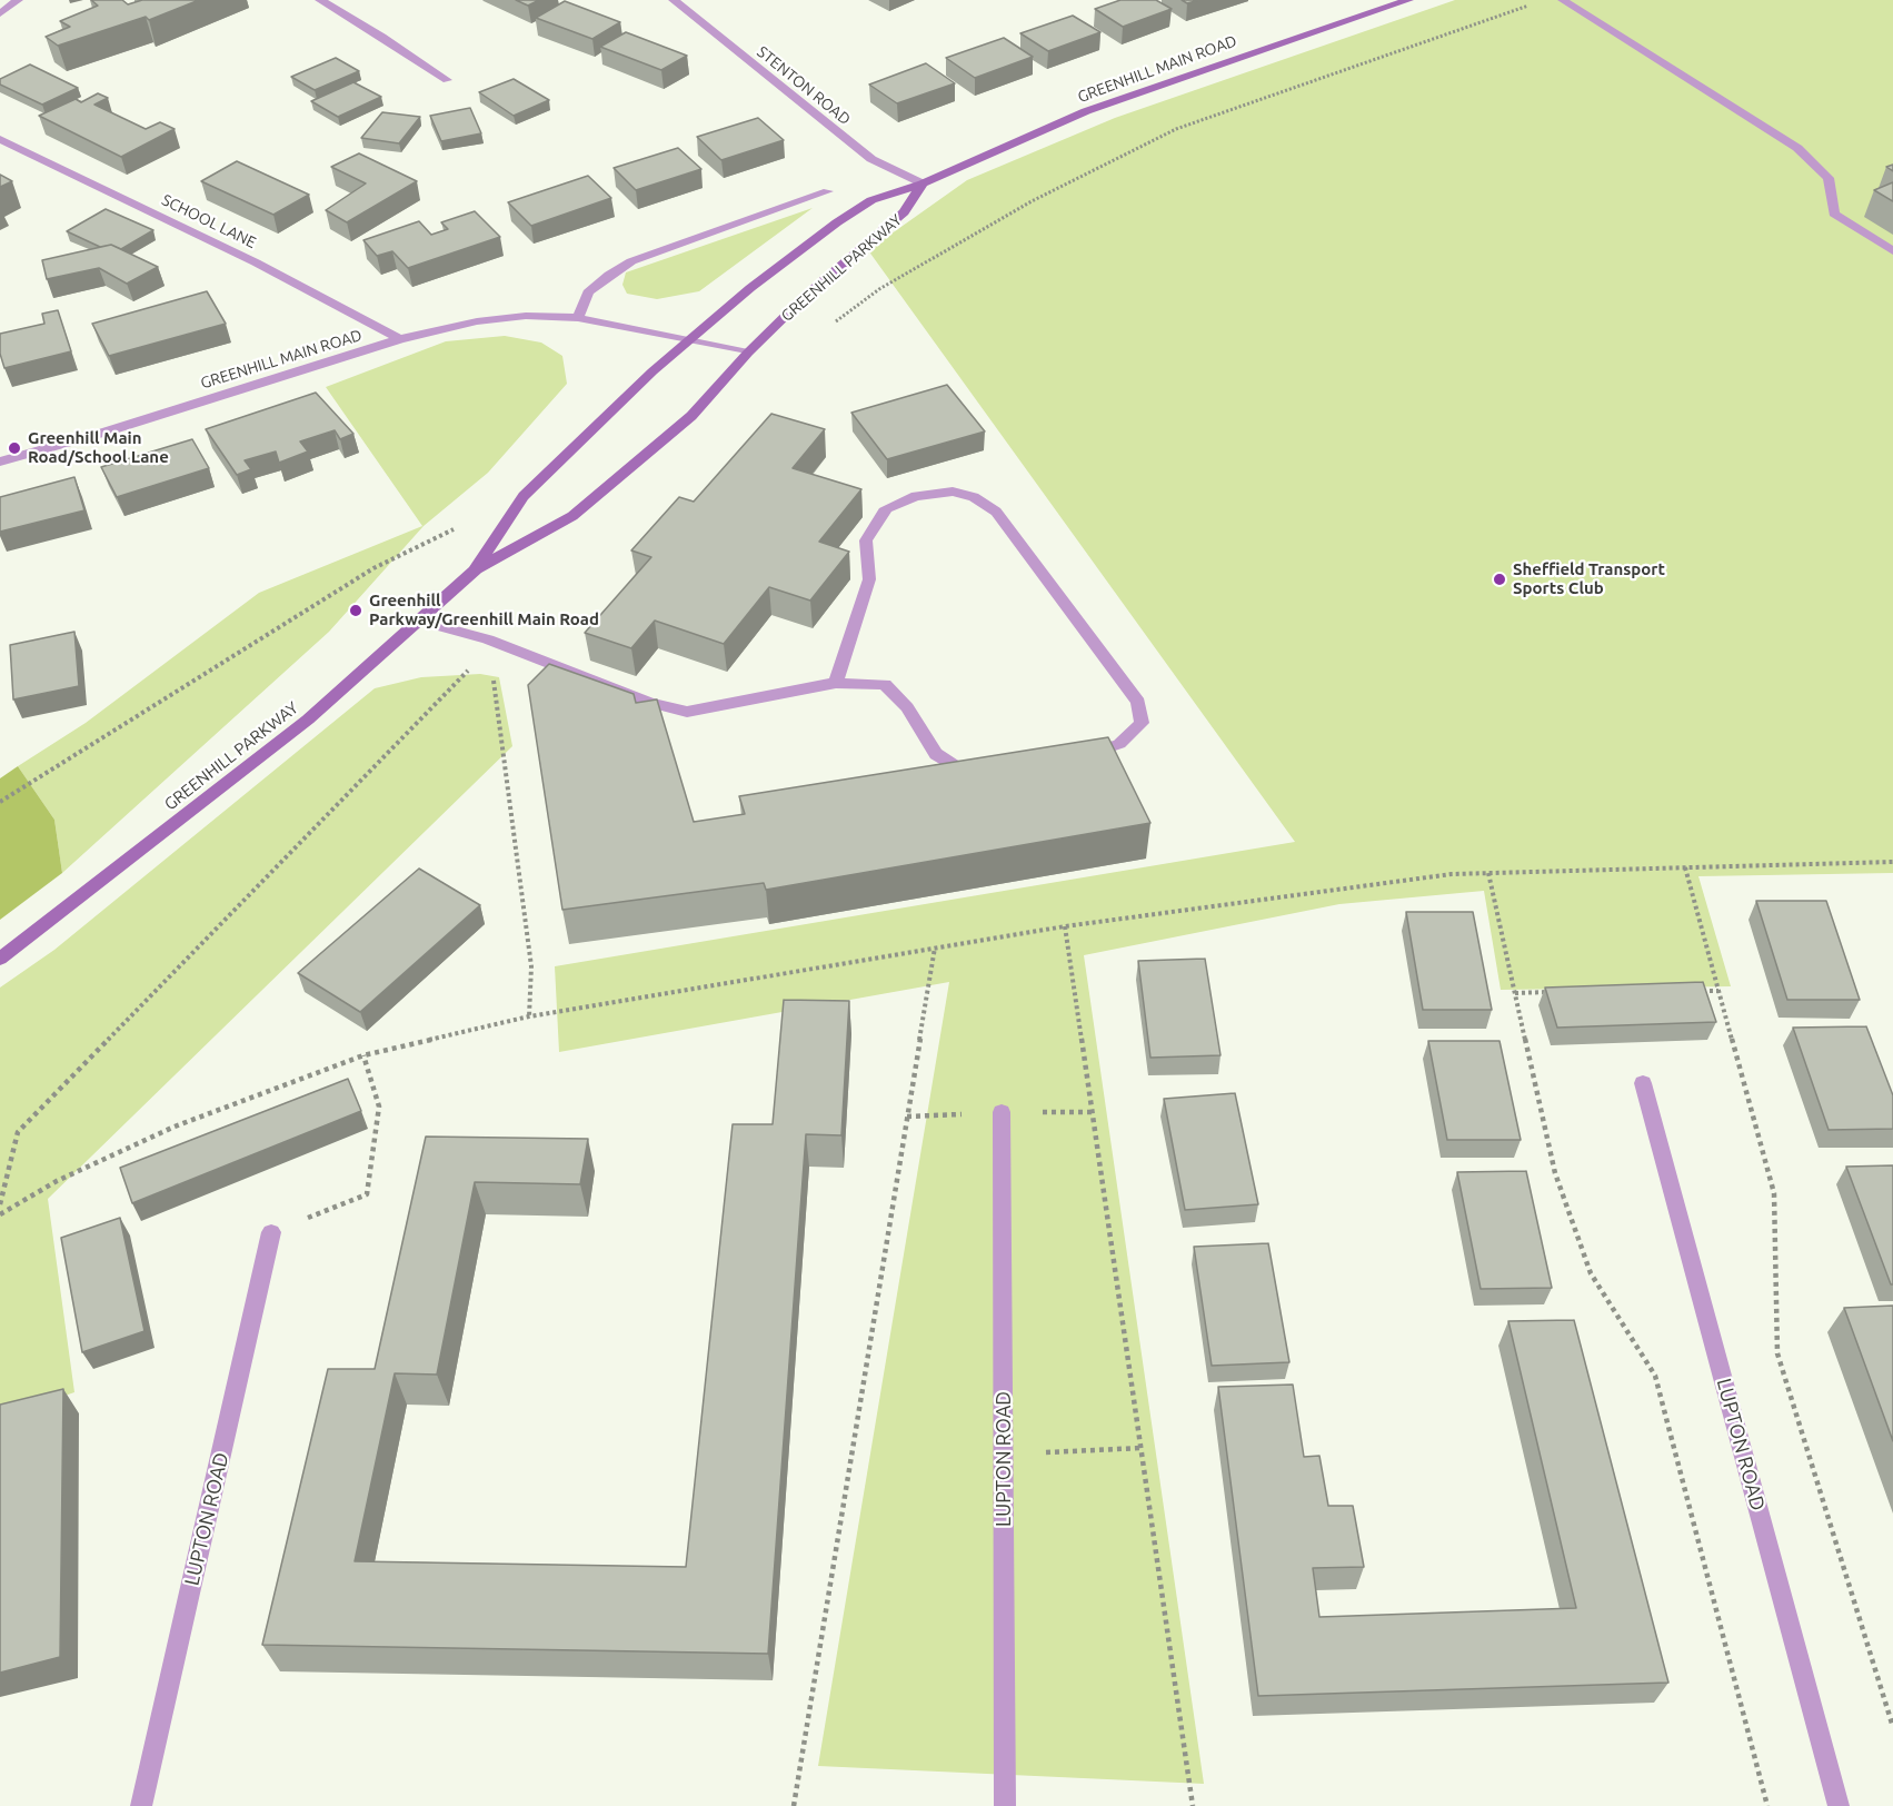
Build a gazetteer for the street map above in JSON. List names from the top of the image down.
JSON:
{
  "streets": {
    "main road": ["GREENHILL MAIN ROAD", "GREENHILL PARKWAY"],
    "street": ["STENTON ROAD", "SCHOOL LANE", "LUPTON ROAD"]
  },
  "crossings": [
    ["GREENHILL MAIN ROAD", "STENTON ROAD"],
    ["GREENHILL MAIN ROAD", "SCHOOL LANE"],
    ["GREENHILL MAIN ROAD", "GREENHILL PARKWAY"],
    ["STENTON ROAD", "GREENHILL PARKWAY"]
  ],
  "places": ["Greenhill Main Road/School Lane", "Sheffield Transport Sports Club", "Greenhill Parkway/Greenhill Main Road"]
}
